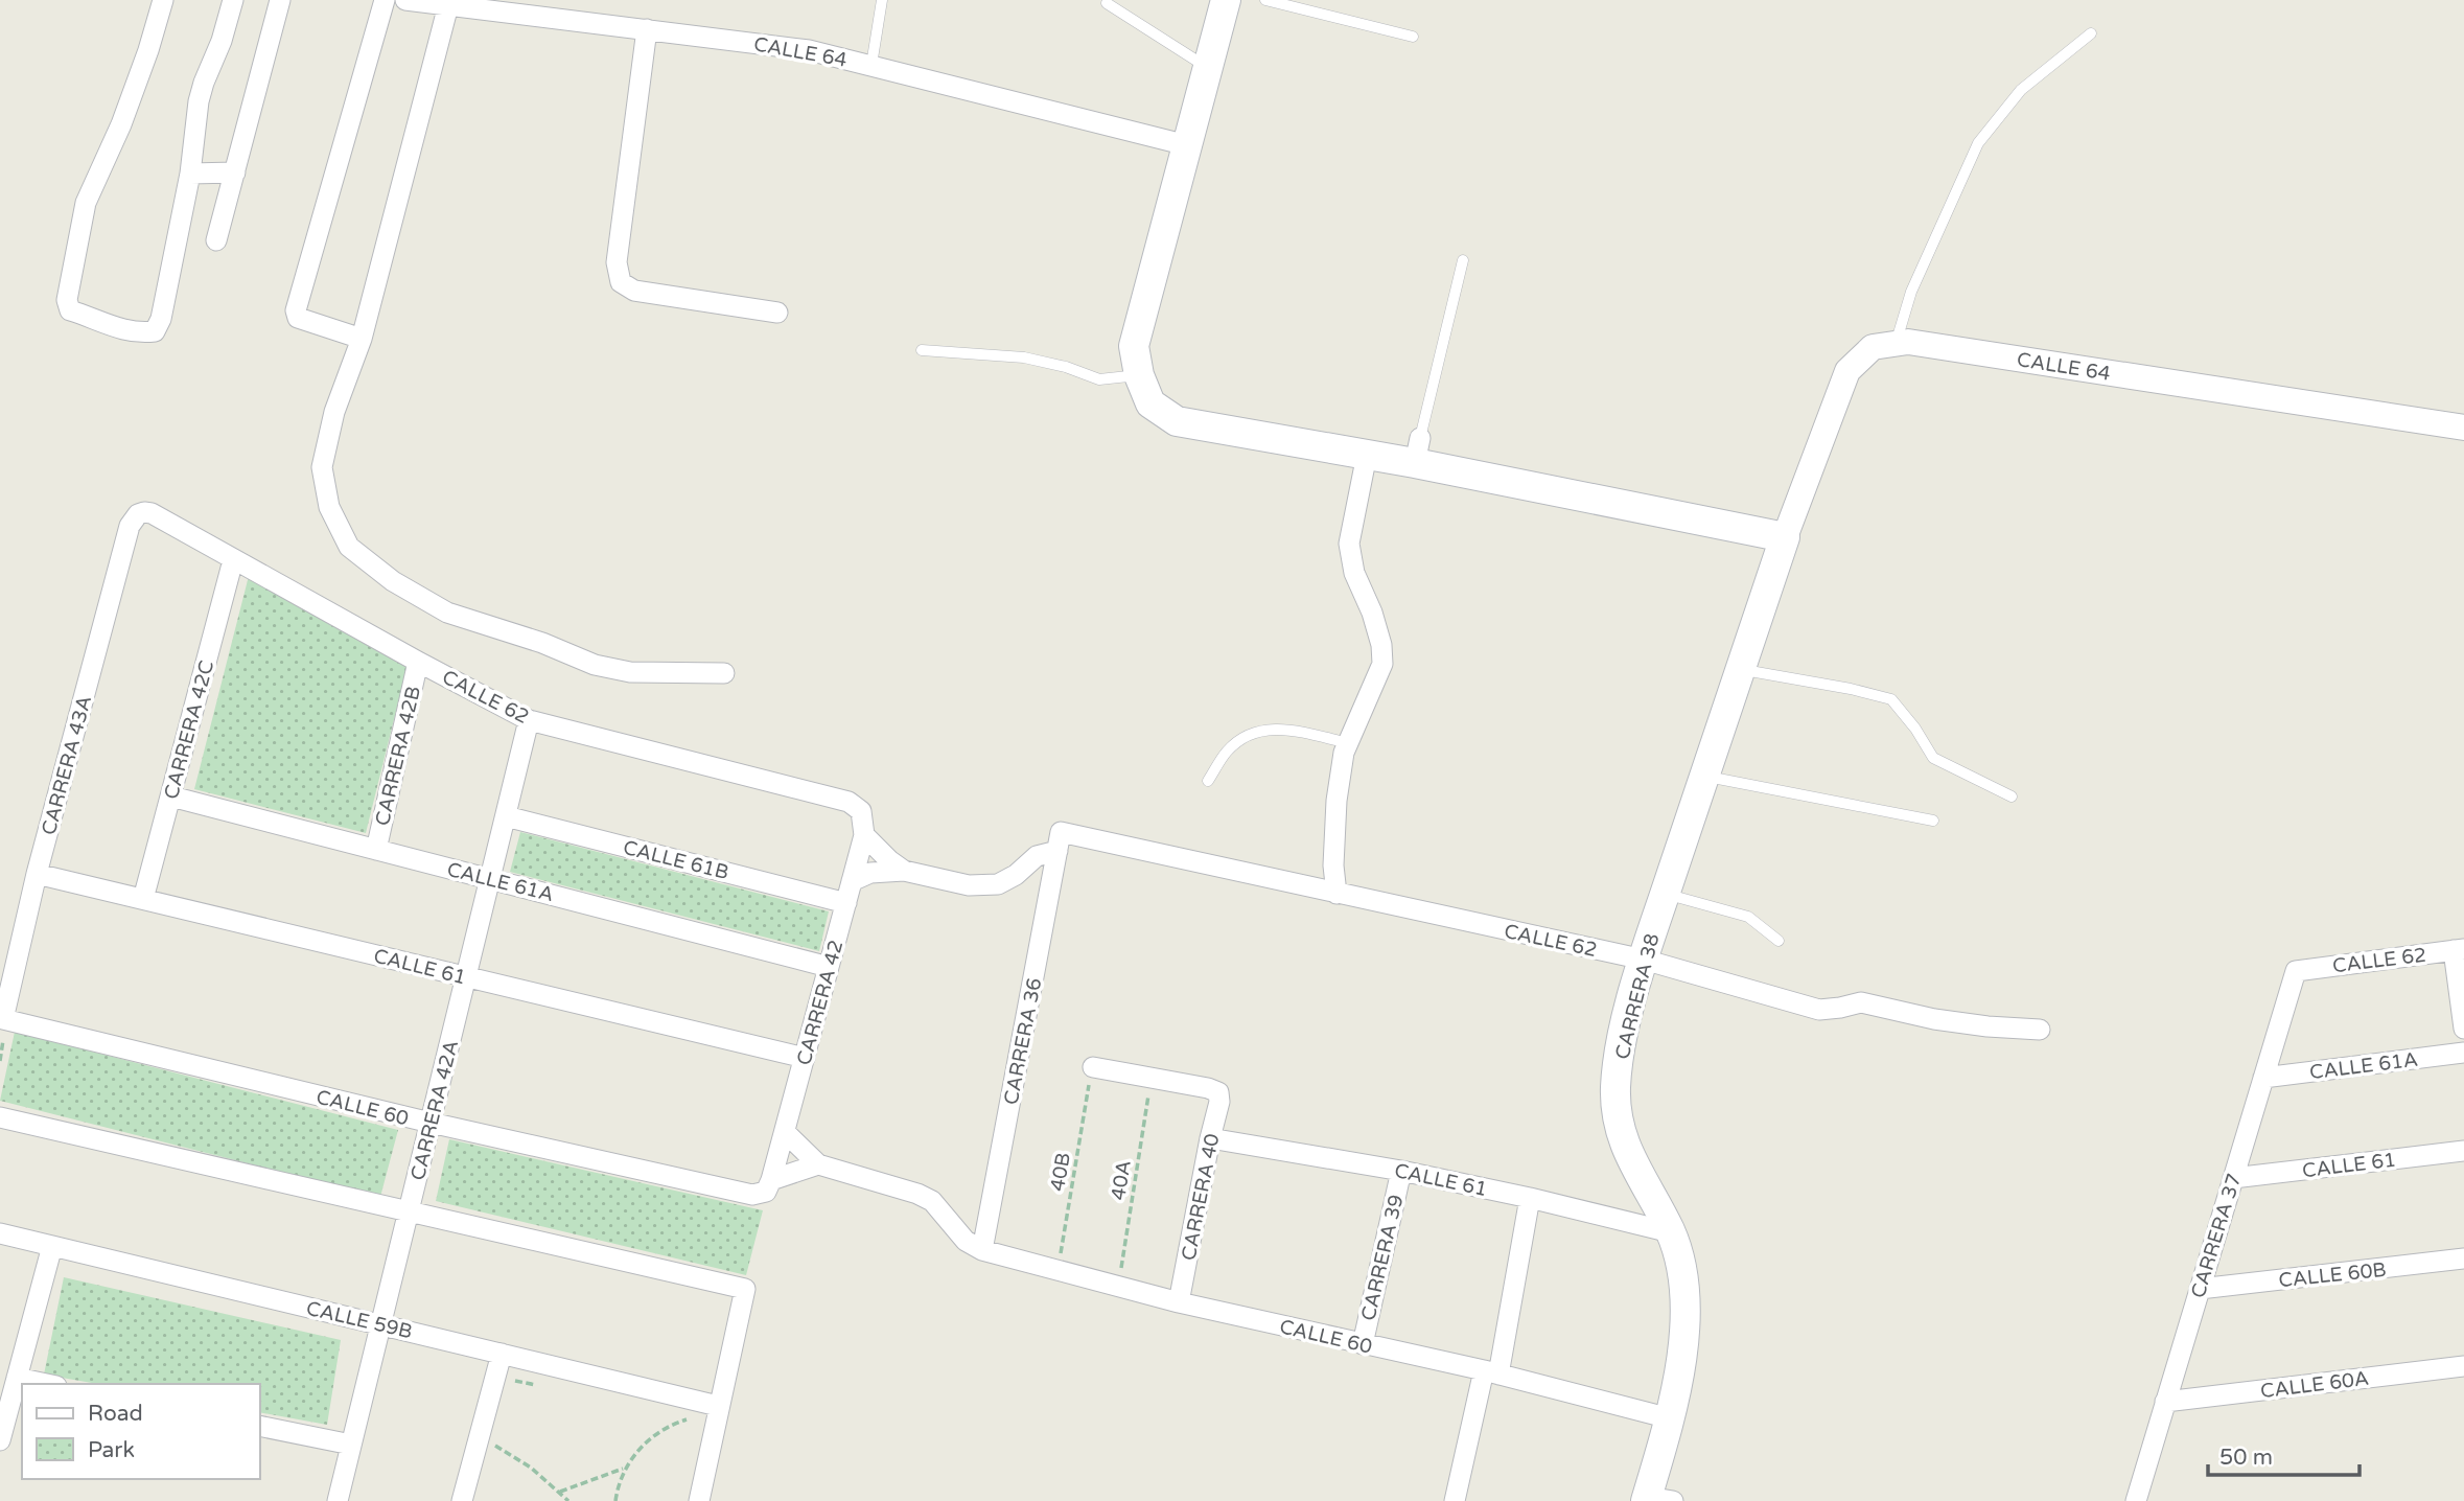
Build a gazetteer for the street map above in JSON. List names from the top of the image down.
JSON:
{
  "streets": {
    "main road": ["CARRERA 38"],
    "street": [
      "CALLE 64",
      "CALLE 62",
      "CARRERA 42C",
      "CARRERA 42B",
      "CARRERA 43A",
      "CALLE 61B",
      "CALLE 61A",
      "CALLE 61",
      "CARRERA 42",
      "CARRERA 36",
      "CALLE 60",
      "CARRERA 42A",
      "CARRERA 40",
      "CARRERA 37",
      "CARRERA 39",
      "CALLE 60B",
      "CALLE 59B",
      "CALLE 60A"
    ],
    "path": ["40B", "40A"]
  },
  "crossings": [
    ["CALLE 64", "CARRERA 38"],
    ["CALLE 62", "CARRERA 42C"],
    ["CALLE 62", "CARRERA 42B"],
    ["CALLE 62", "CARRERA 43A"],
    ["CALLE 62", "CARRERA 38"],
    ["CALLE 62", "CARRERA 42"],
    ["CALLE 62", "CARRERA 36"],
    ["CALLE 62", "CARRERA 42A"],
    ["CALLE 62", "CARRERA 37"],
    ["CARRERA 42C", "CALLE 61A"],
    ["CARRERA 42C", "CALLE 61"],
    ["CARRERA 42B", "CALLE 61A"],
    ["CARRERA 43A", "CALLE 61"],
    ["CARRERA 43A", "CALLE 60"],
    ["CALLE 61B", "CARRERA 42"],
    ["CALLE 61B", "CARRERA 42A"],
    ["CALLE 61A", "CARRERA 42"],
    ["CALLE 61A", "CARRERA 42A"],
    ["CALLE 61A", "CARRERA 37"],
    ["CALLE 61", "CARRERA 38"],
    ["CALLE 61", "CARRERA 42"],
    ["CALLE 61", "CARRERA 42A"],
    ["CALLE 61", "CARRERA 40"],
    ["CALLE 61", "CARRERA 37"],
    ["CALLE 61", "CARRERA 39"],
    ["CARRERA 38", "CALLE 60"],
    ["CARRERA 42", "CALLE 60"],
    ["CARRERA 36", "CALLE 60"],
    ["CALLE 60", "CARRERA 42A"],
    ["CALLE 60", "40B"],
    ["CALLE 60", "40A"],
    ["CALLE 60", "CARRERA 40"],
    ["CALLE 60", "CARRERA 39"],
    ["CARRERA 42A", "CALLE 59B"],
    ["40A", "CARRERA 40"],
    ["CARRERA 37", "CALLE 60B"],
    ["CARRERA 37", "CALLE 60A"]
  ],
  "legend": ["Road", "Park"],
  "scale_bar": "50 m"
}
